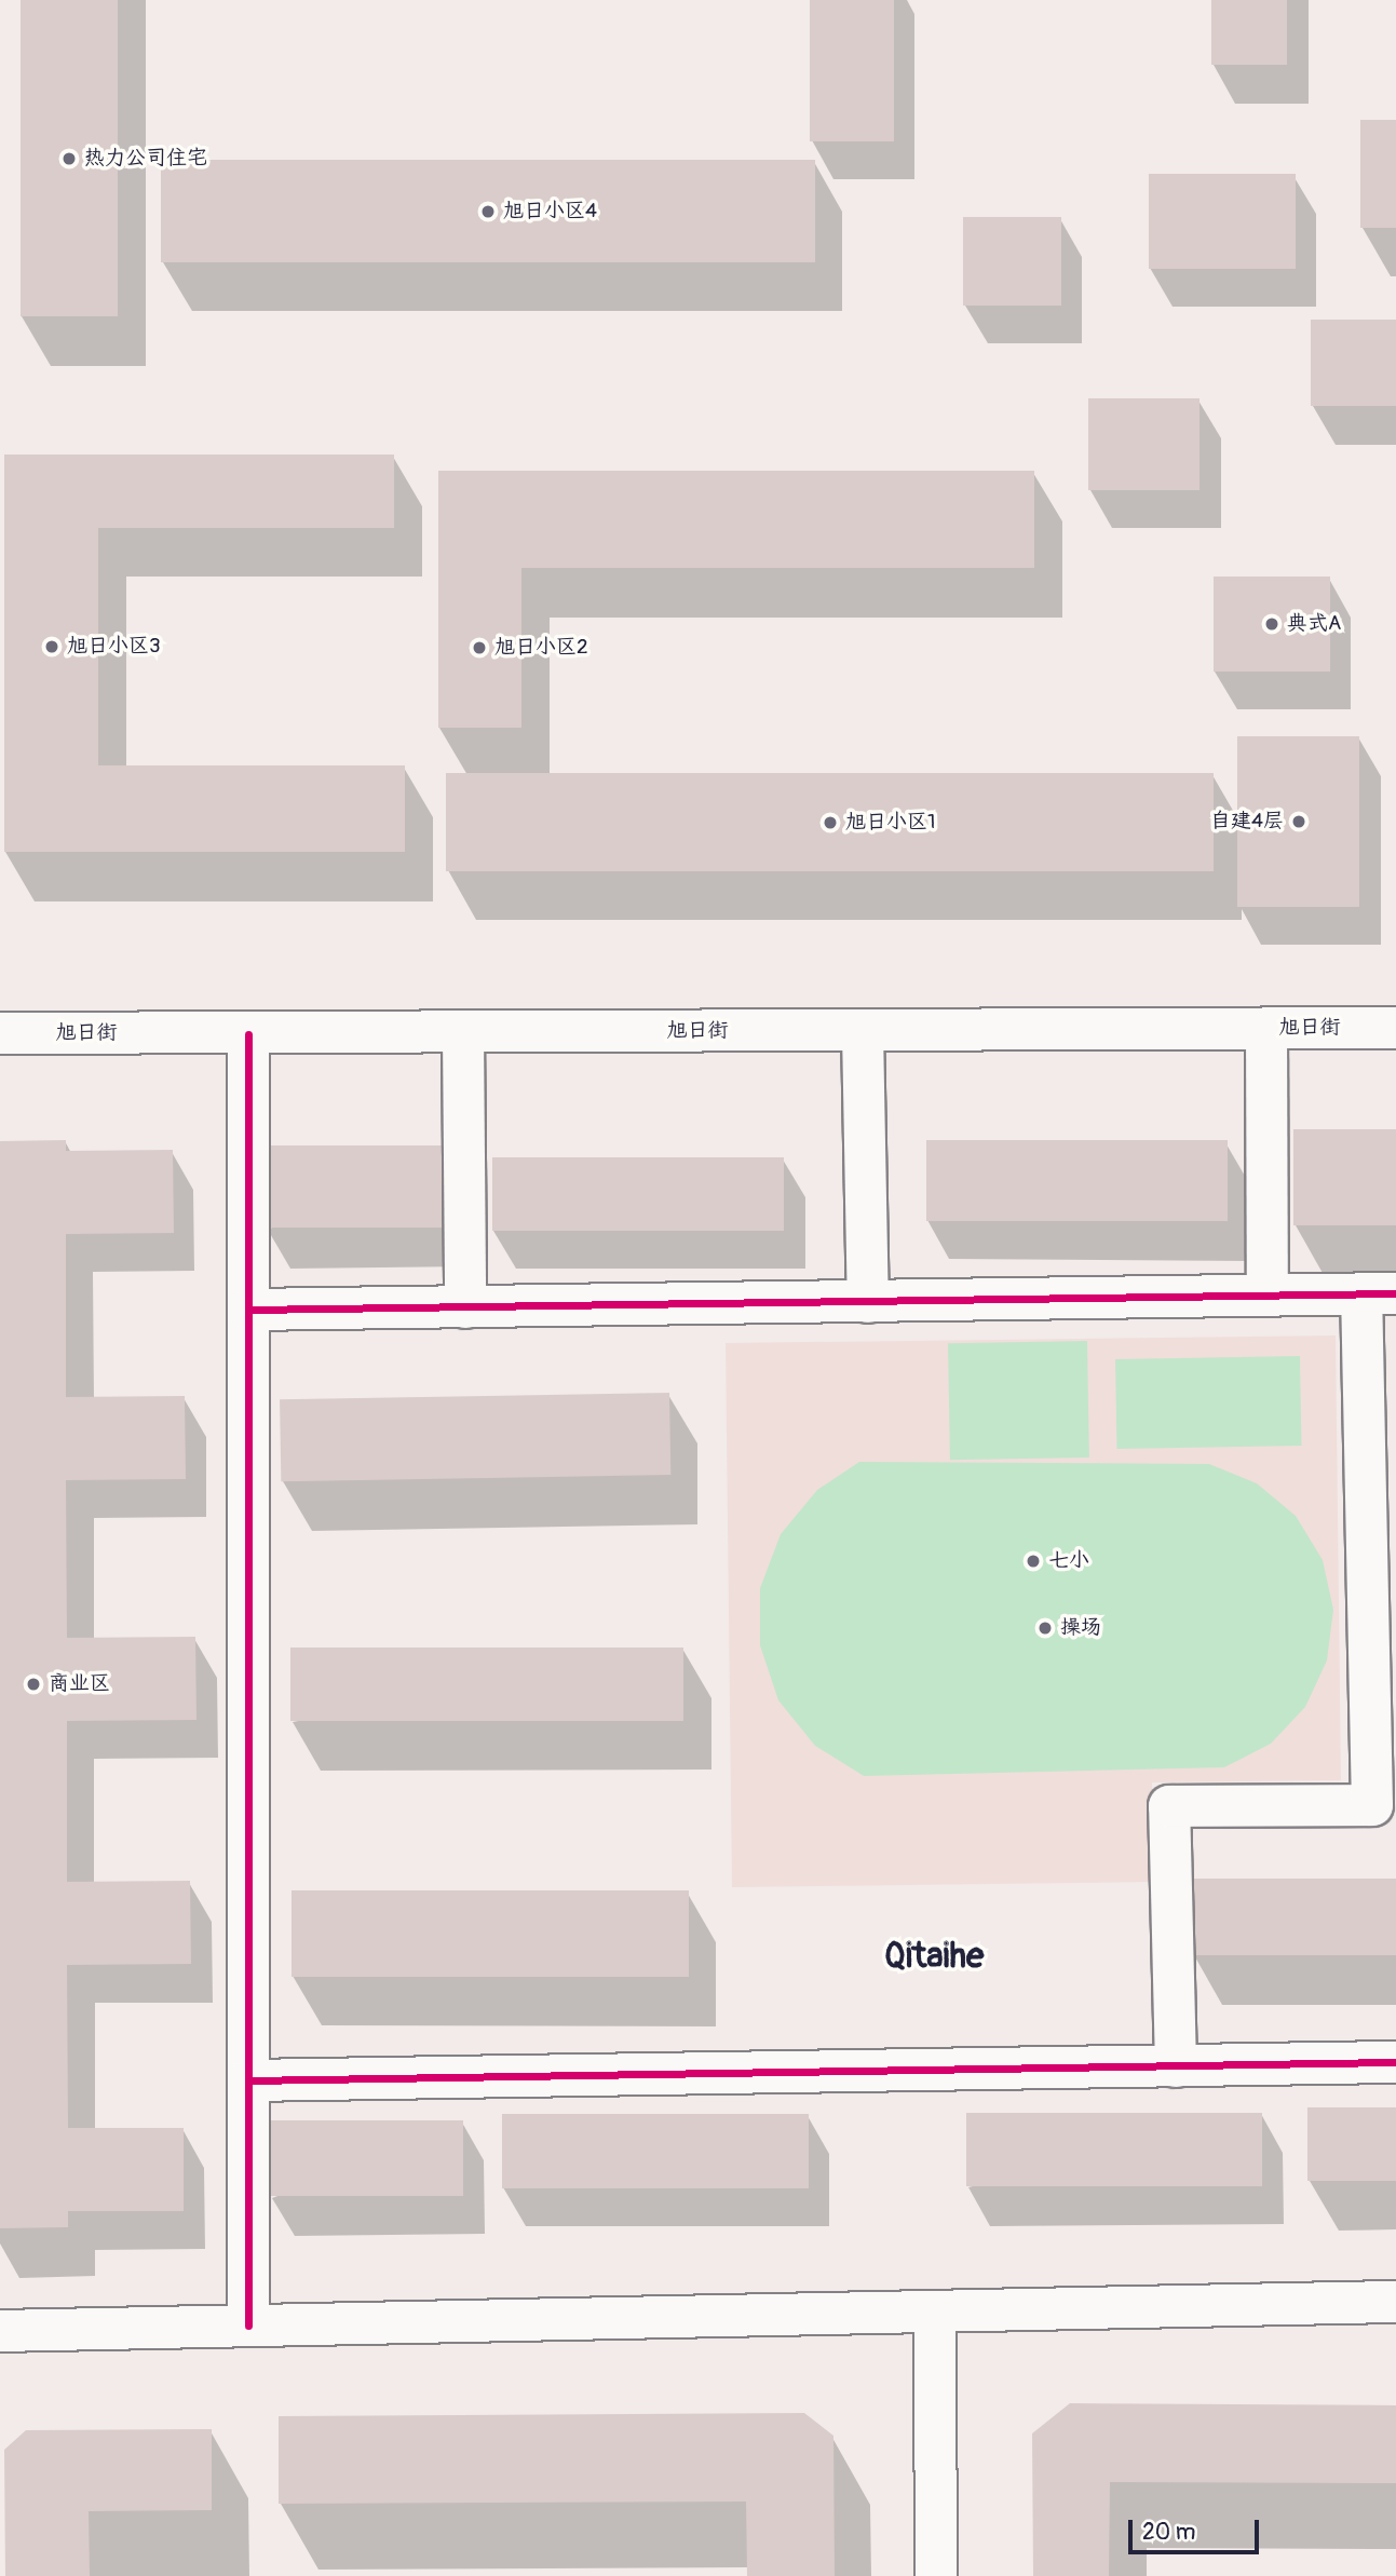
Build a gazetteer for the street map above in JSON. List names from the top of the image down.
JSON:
{
  "streets": {
    "street": ["旭日街"]
  },
  "districts": ["Qitaihe"],
  "places": [
    "热力公司住宅",
    "旭日小区4",
    "典式A",
    "旭日小区3",
    "旭日小区2",
    "自建4层",
    "旭日小区1",
    "七小",
    "操场",
    "商业区"
  ],
  "scale_bar": "20 m"
}
